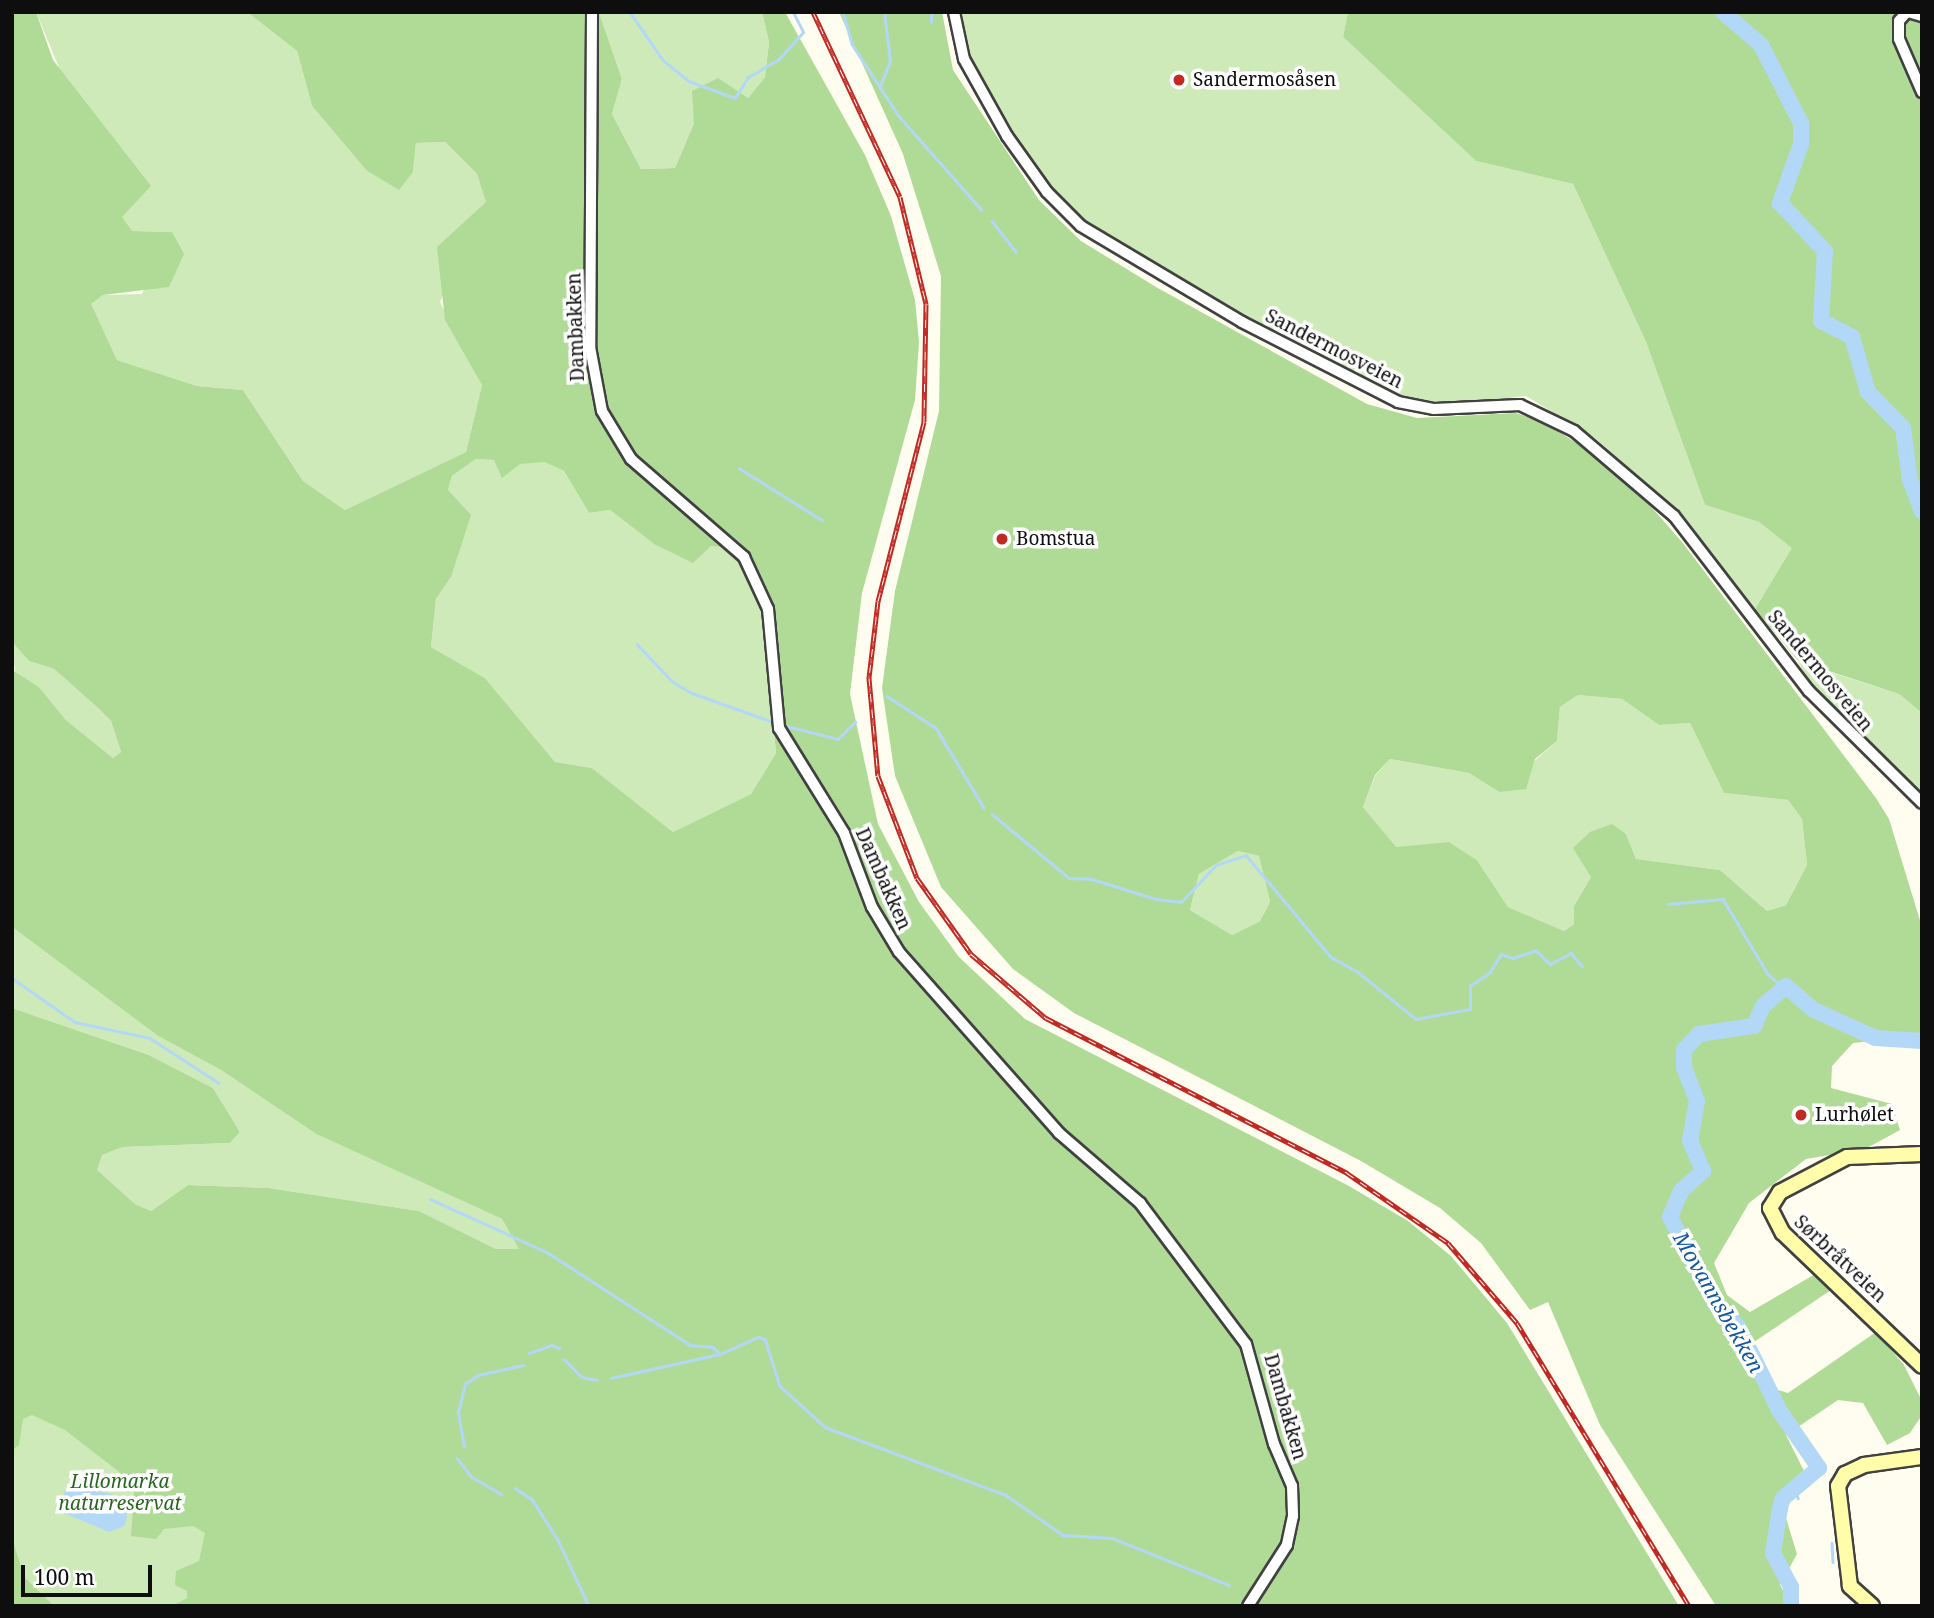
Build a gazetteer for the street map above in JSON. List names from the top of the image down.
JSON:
{
  "streets": {
    "street": ["Dambakken", "Sandermosveien", "Sørbråtveien"]
  },
  "water": ["Movannsbekken"],
  "parks": ["Lillomarka naturreservat"],
  "places": ["Sandermosåsen", "Bomstua", "Lurhølet"],
  "scale_bar": "100 m"
}
